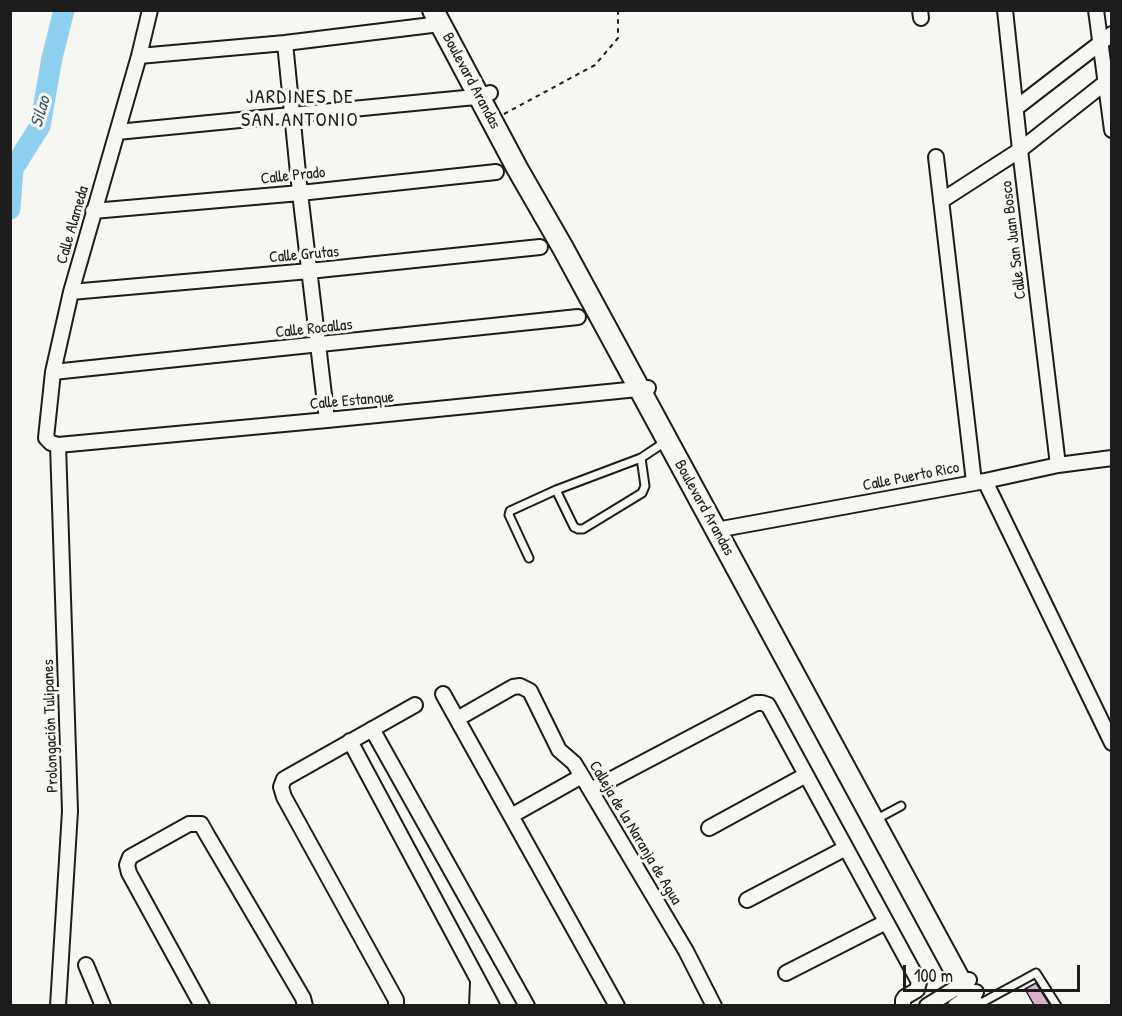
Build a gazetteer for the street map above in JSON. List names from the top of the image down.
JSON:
{
  "streets": {
    "main road": ["Boulevard Arandas"],
    "street": [
      "Calle Prado",
      "Calle Alameda",
      "Calle San Juan Bosco",
      "Calle Grutas",
      "Calle Rocallas",
      "Calle Estanque",
      "Calle Puerto Rico",
      "Prolongación Tulipanes",
      "Calleja de la Naranja de Agua"
    ]
  },
  "crossings": [
    ["Boulevard Arandas", "Calle Estanque"],
    ["Boulevard Arandas", "Calle Puerto Rico"],
    ["Calle Prado", "Calle Alameda"],
    ["Calle Alameda", "Calle Grutas"],
    ["Calle Alameda", "Calle Rocallas"],
    ["Calle Alameda", "Calle Estanque"],
    ["Calle Alameda", "Prolongación Tulipanes"],
    ["Calle San Juan Bosco", "Calle Puerto Rico"],
    ["Calle Estanque", "Prolongación Tulipanes"]
  ],
  "districts": ["JARDINES DE SAN ANTONIO"],
  "water": ["Silao"],
  "scale_bar": "100 m"
}
